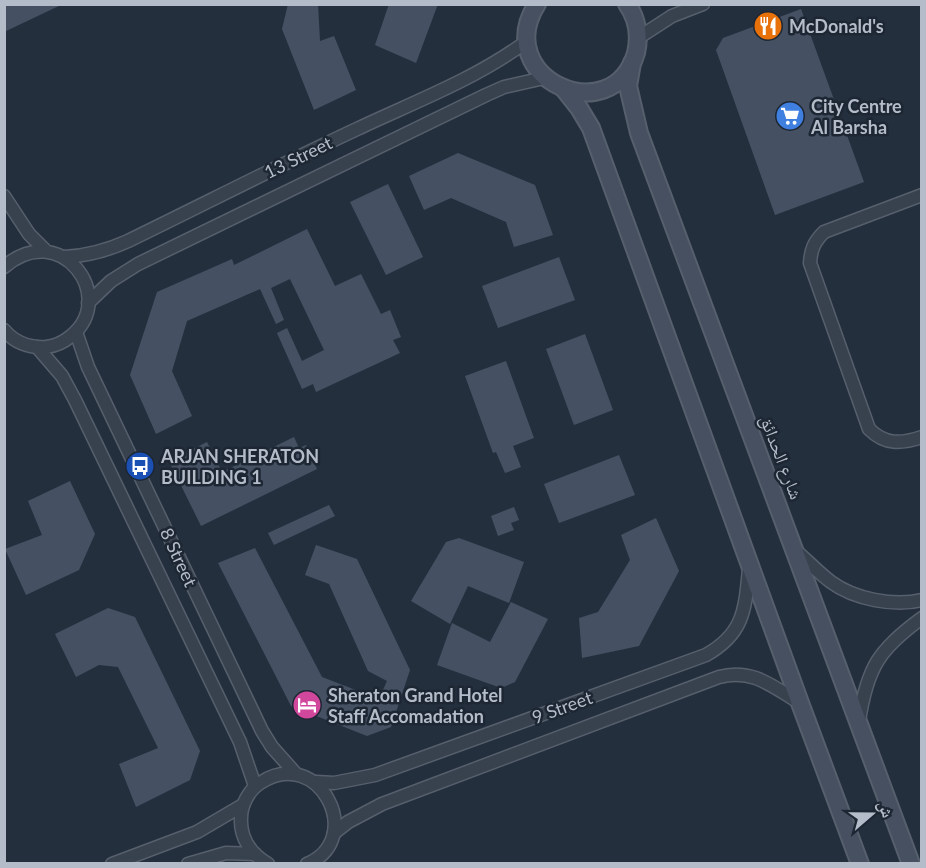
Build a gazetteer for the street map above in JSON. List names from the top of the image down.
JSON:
{
  "streets": {
    "street": [
      "13 Street",
      "شارع الحدائق",
      "8 Street",
      "9 Street"
    ]
  },
  "places": {
    "restaurant": ["McDonald's"],
    "supermarket": ["City Centre Al Barsha"],
    "bus stop": ["ARJAN SHERATON BUILDING 1"],
    "hotel": ["Sheraton Grand Hotel Staff Accomadation"]
  },
  "north": "right"
}
